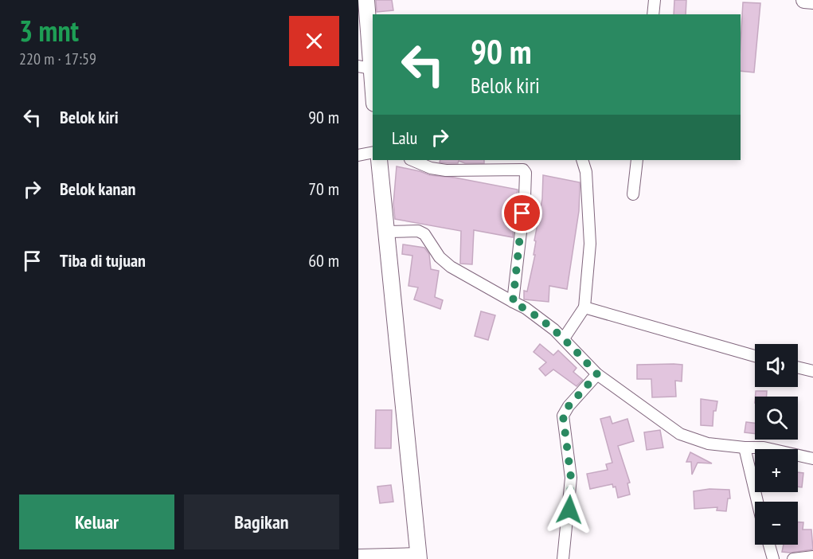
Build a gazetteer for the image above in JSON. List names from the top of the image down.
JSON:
{
  "page": {
    "heading": ["3 mnt", "220 m · 17:59"],
    "turn": ["90 m", "Belok kiri"],
    "list": [
      {
        "name": "Belok kiri",
        "value": "90 m"
      },
      {
        "name": "Belok kanan",
        "value": "70 m"
      },
      {
        "name": "Tiba di tujuan",
        "value": "60 m"
      }
    ],
    "then": "Lalu",
    "map_buttons": ["+", "−"],
    "buttons": ["Keluar", "Bagikan"]
  }
}
